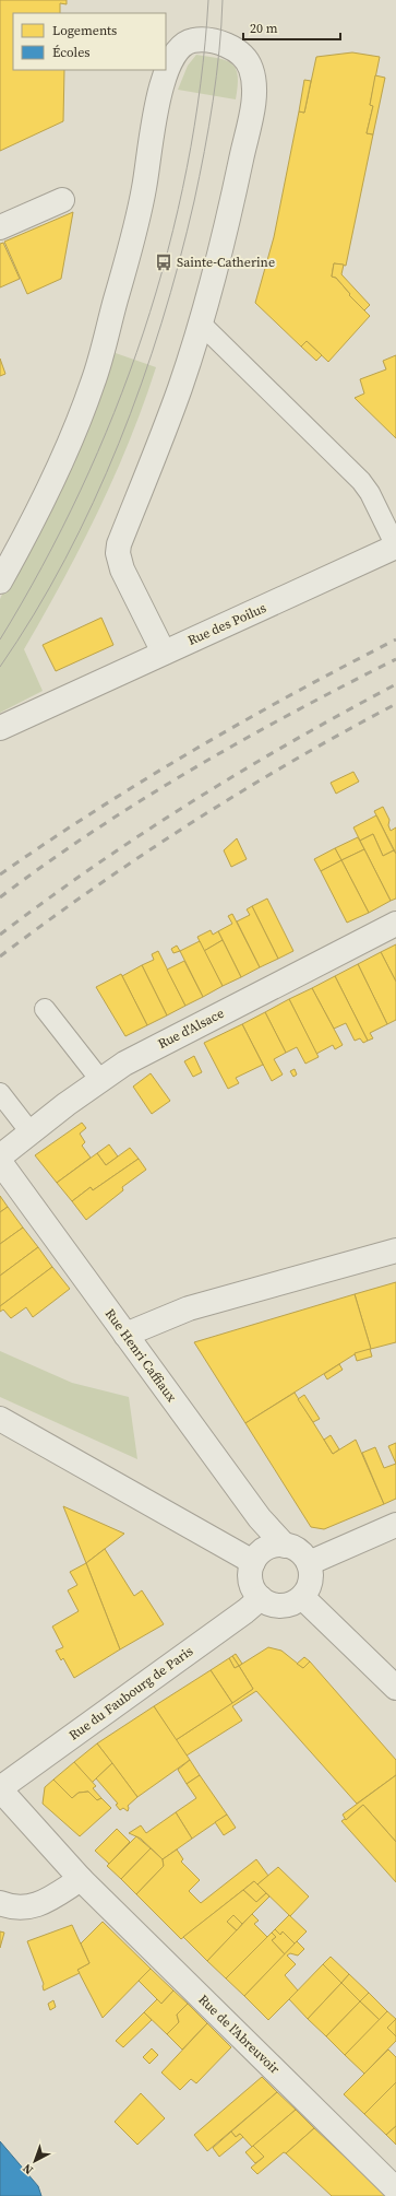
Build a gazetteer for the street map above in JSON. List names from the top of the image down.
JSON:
{
  "streets": {
    "street": [
      "Rue des Poilus",
      "Rue d'Alsace",
      "Rue Henri Caffiaux",
      "Rue du Faubourg de Paris",
      "Rue de l'Abreuvoir"
    ]
  },
  "crossings": [
    ["Rue Henri Caffiaux", "Rue du Faubourg de Paris"],
    ["Rue du Faubourg de Paris", "Rue de l'Abreuvoir"]
  ],
  "places": {
    "bus stop": ["Sainte-Catherine"]
  },
  "legend": ["Logements", "Écoles"],
  "scale_bar": "20 m",
  "north": "bottom left"
}
